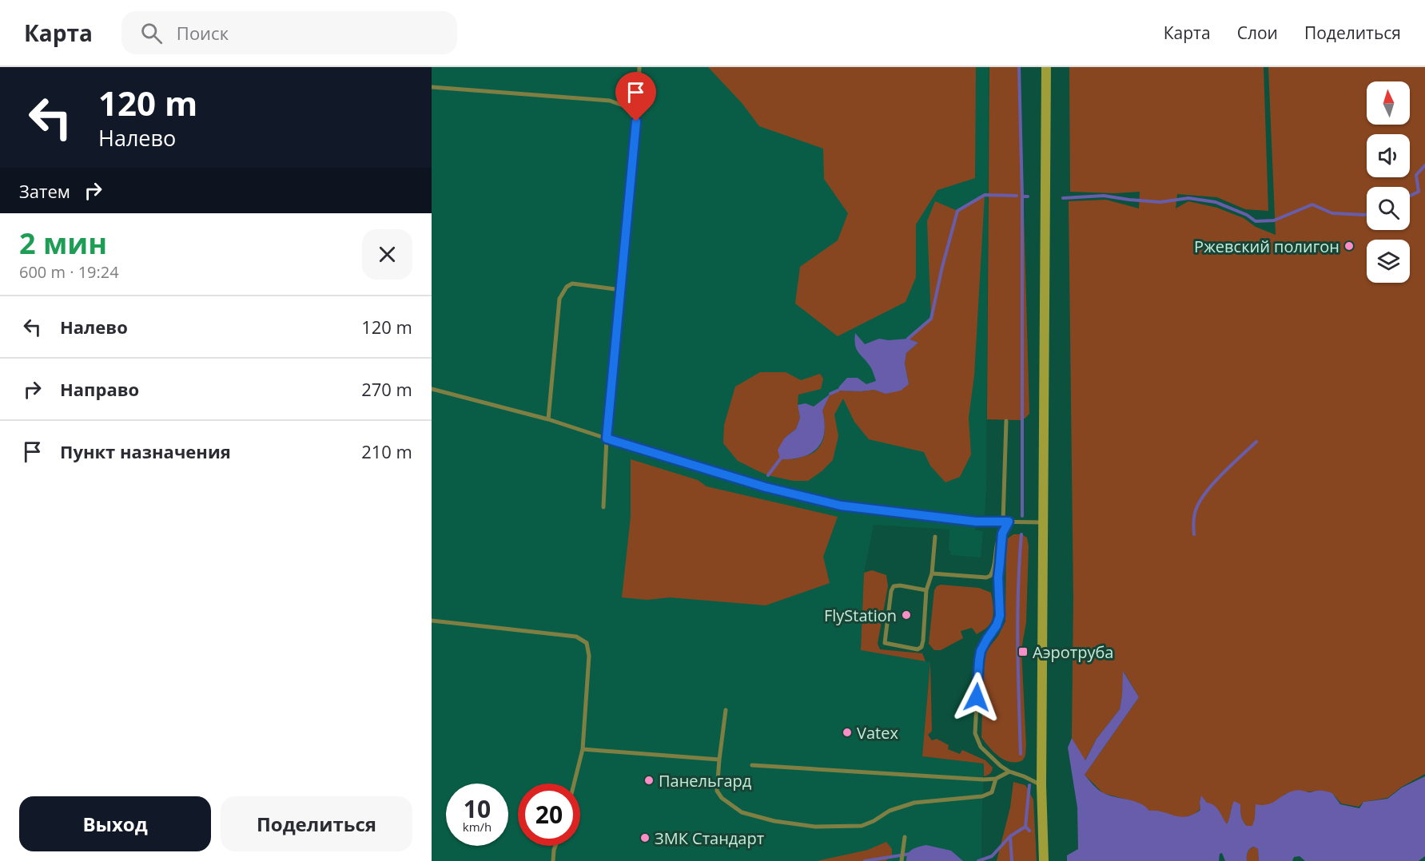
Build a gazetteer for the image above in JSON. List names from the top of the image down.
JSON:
{
  "places": {
    "other": [
      "Ржевский полигон",
      "FlyStation",
      "Vatex",
      "Панельгард",
      "ЗМК Стандарт"
    ],
    "transit": ["Аэротруба"]
  },
  "north": "top",
  "page": {
    "header": "Карта",
    "search": "Поиск",
    "nav": ["Карта", "Слои", "Поделиться"],
    "turn": ["120 m", "Налево"],
    "then": "Затем",
    "heading": ["2 мин", "600 m · 19:24"],
    "list": [
      {
        "name": "Налево",
        "value": "120 m"
      },
      {
        "name": "Направо",
        "value": "270 m"
      },
      {
        "name": "Пункт назначения",
        "value": "210 m"
      }
    ],
    "speed": "10 km/h",
    "limit": "20",
    "buttons": ["Выход", "Поделиться"]
  }
}
